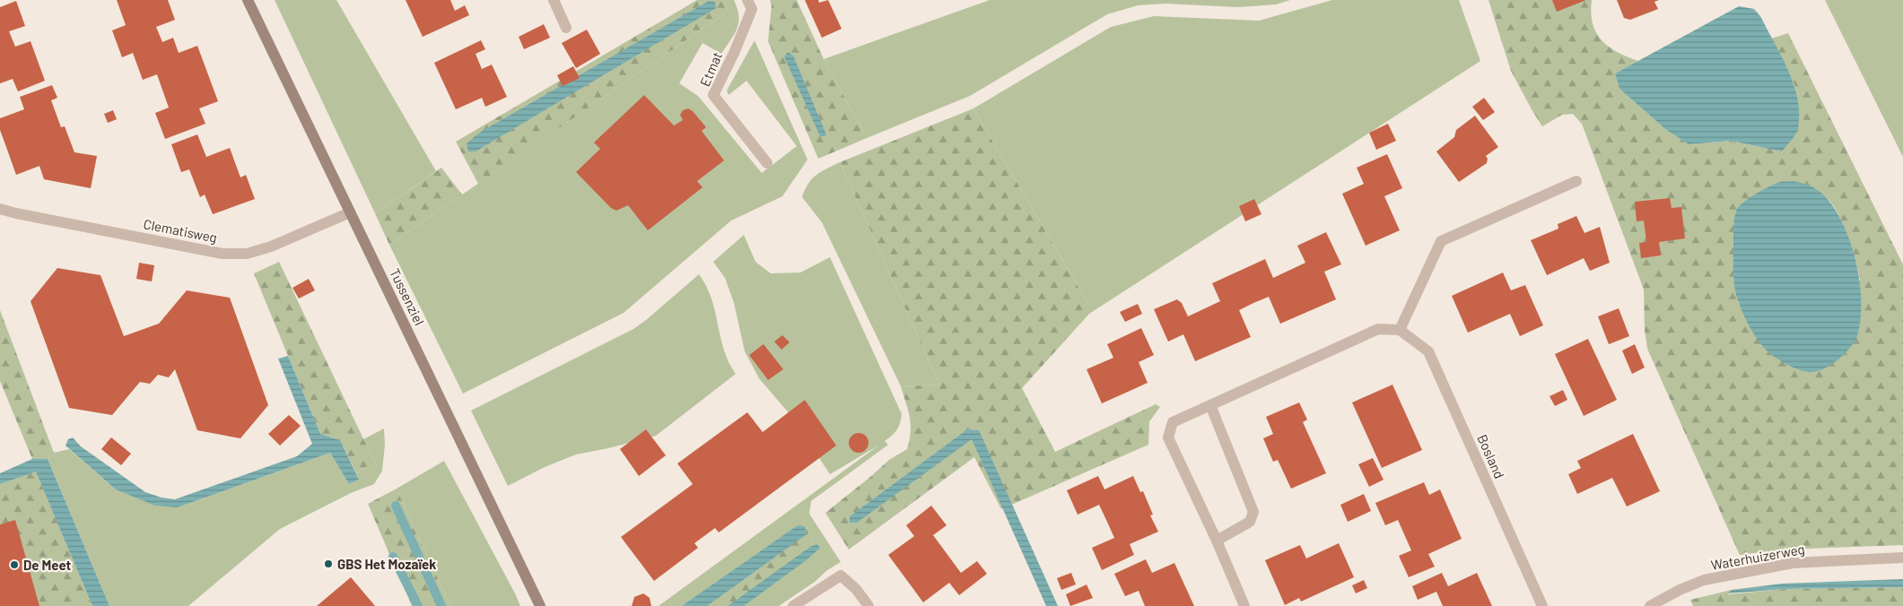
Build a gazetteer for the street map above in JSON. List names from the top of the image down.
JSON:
{
  "streets": {
    "street": [
      "Etmat",
      "Clematisweg",
      "Tussenziel",
      "Bosland",
      "Waterhuizerweg"
    ]
  },
  "crossings": [
    ["Clematisweg", "Tussenziel"]
  ],
  "places": ["GBS Het Mozaïek", "De Meet"]
}
